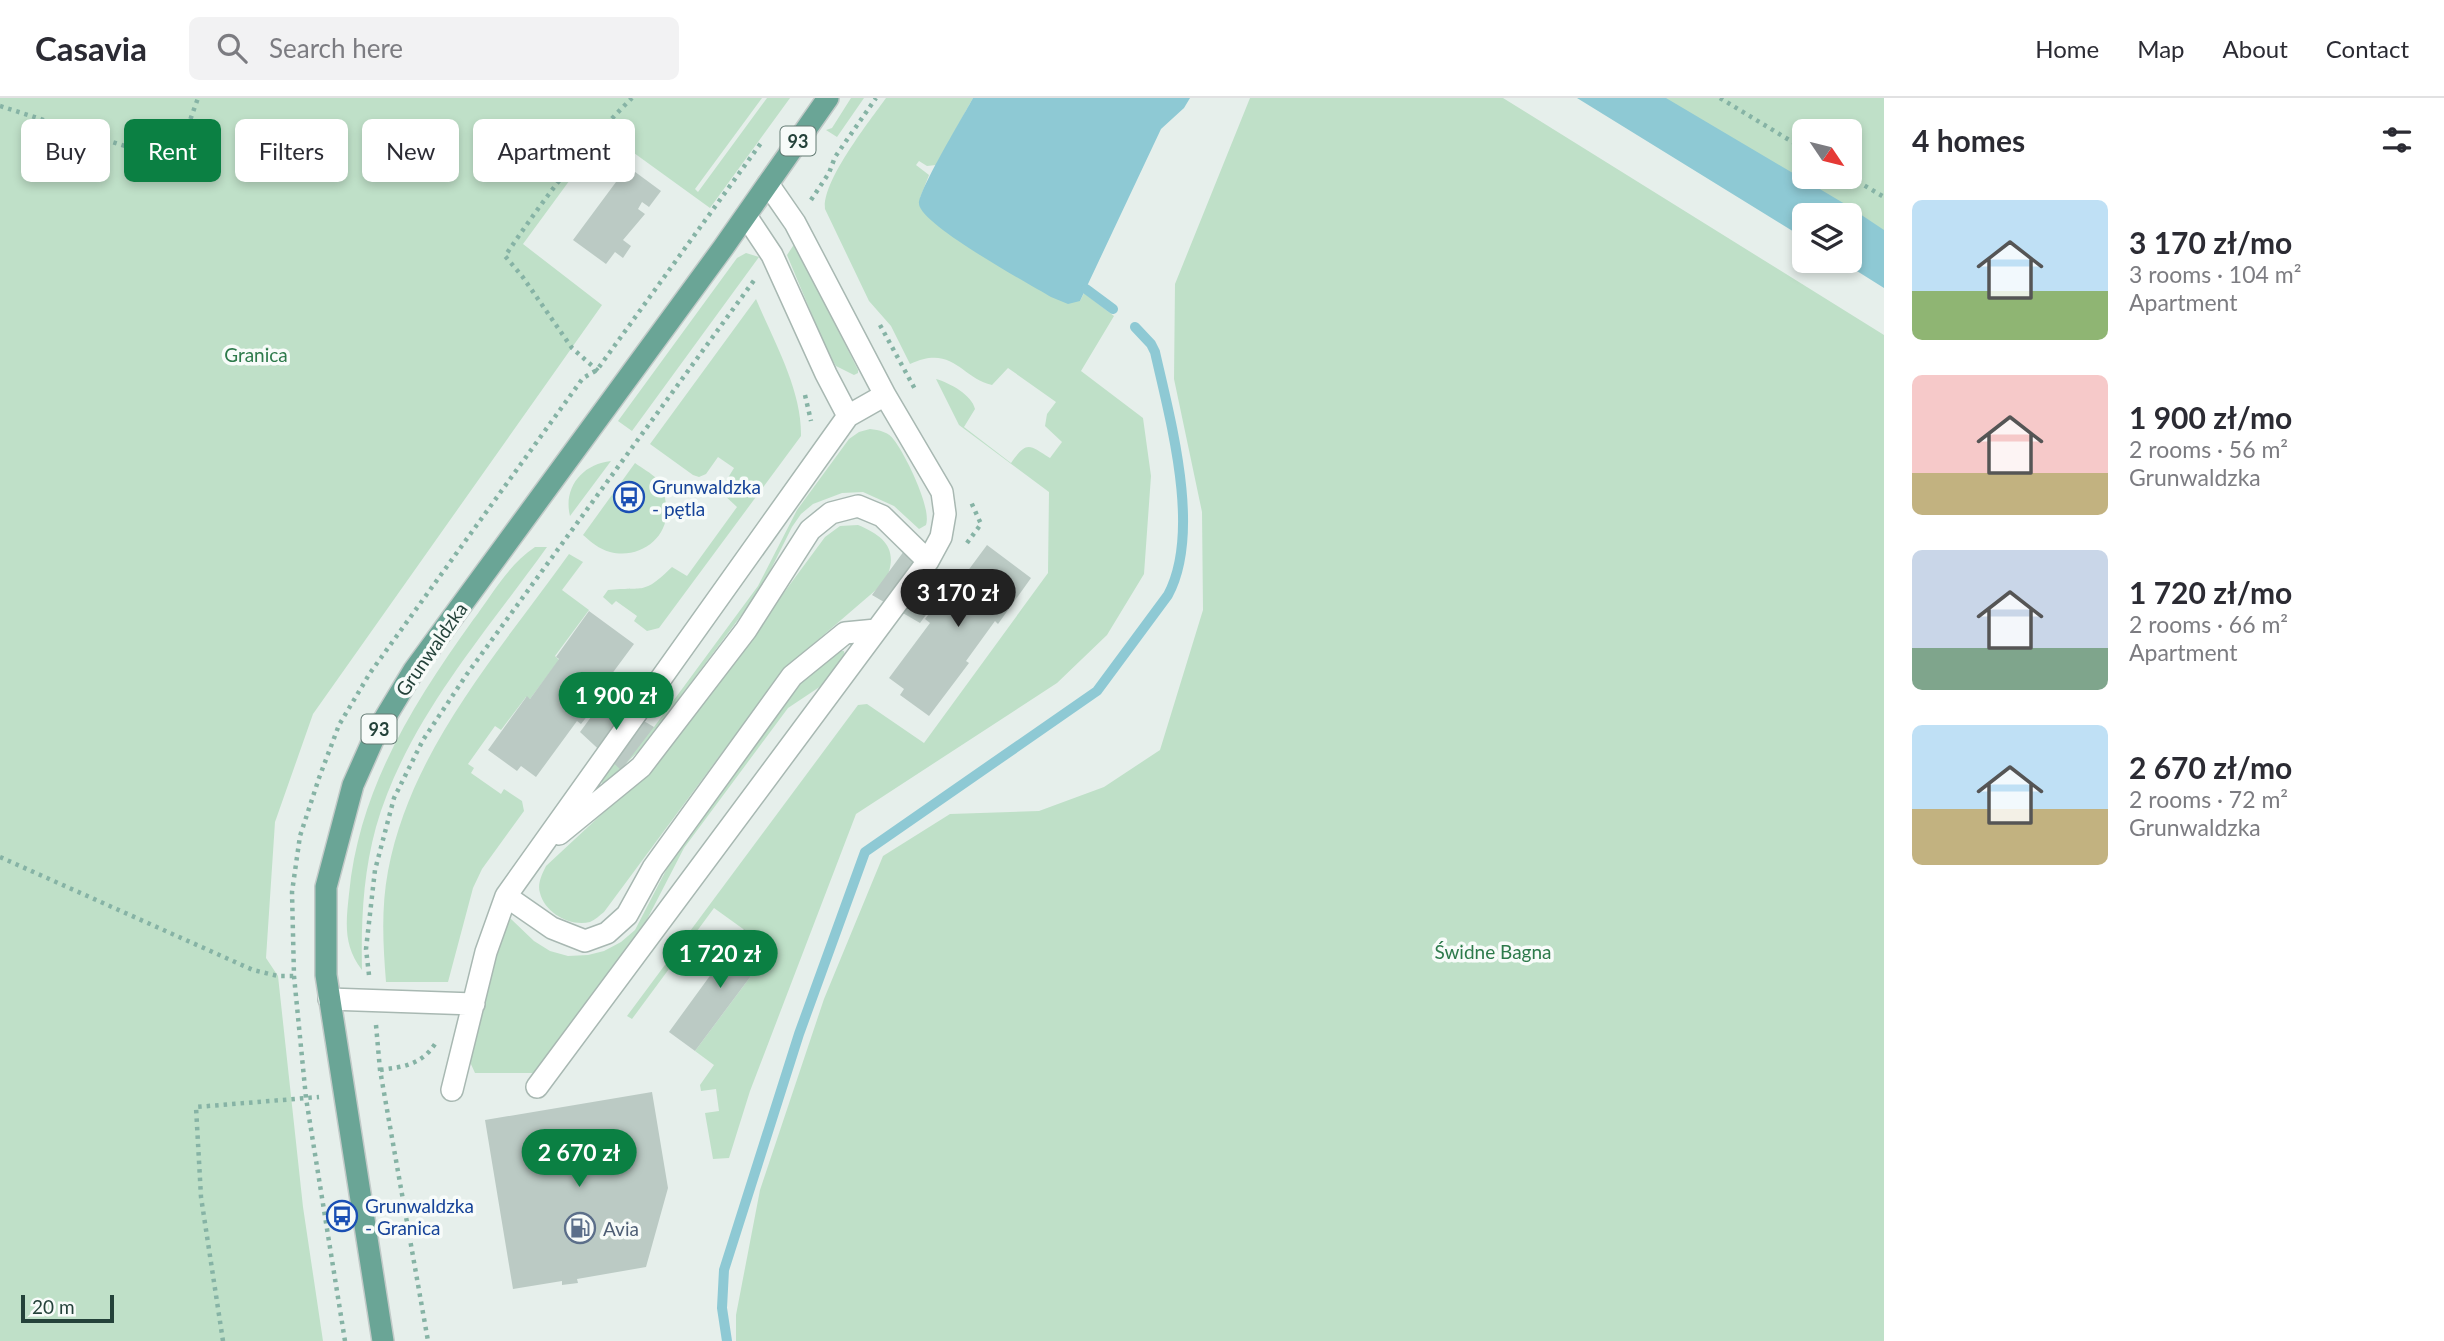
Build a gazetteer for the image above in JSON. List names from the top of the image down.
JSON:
{
  "streets": {
    "main road": ["93", "Grunwaldzka"]
  },
  "parks": ["Granica", "Świdne Bagna"],
  "places": {
    "bus stop": ["Grunwaldzka - pętla", "Grunwaldzka - Granica"],
    "fuel station": ["Avia"]
  },
  "scale_bar": "20 m",
  "north": "bottom right",
  "page": {
    "header": "Casavia",
    "search": "Search here",
    "nav": [
      "Home",
      "Map",
      "About",
      "Contact"
    ],
    "heading": "4 homes",
    "chip": [
      "Buy",
      "Rent",
      "Filters",
      "New",
      "Apartment"
    ],
    "list": [
      {
        "name": "3 170 zł/mo",
        "note": "3 rooms · 104 m² · Apartment"
      },
      {
        "name": "1 900 zł/mo",
        "note": "2 rooms · 56 m² · Grunwaldzka"
      },
      {
        "name": "1 720 zł/mo",
        "note": "2 rooms · 66 m² · Apartment"
      },
      {
        "name": "2 670 zł/mo",
        "note": "2 rooms · 72 m² · Grunwaldzka"
      }
    ],
    "price": [
      "3 170 zł",
      "1 900 zł",
      "1 720 zł",
      "2 670 zł"
    ],
    "scale": "20 m"
  }
}
